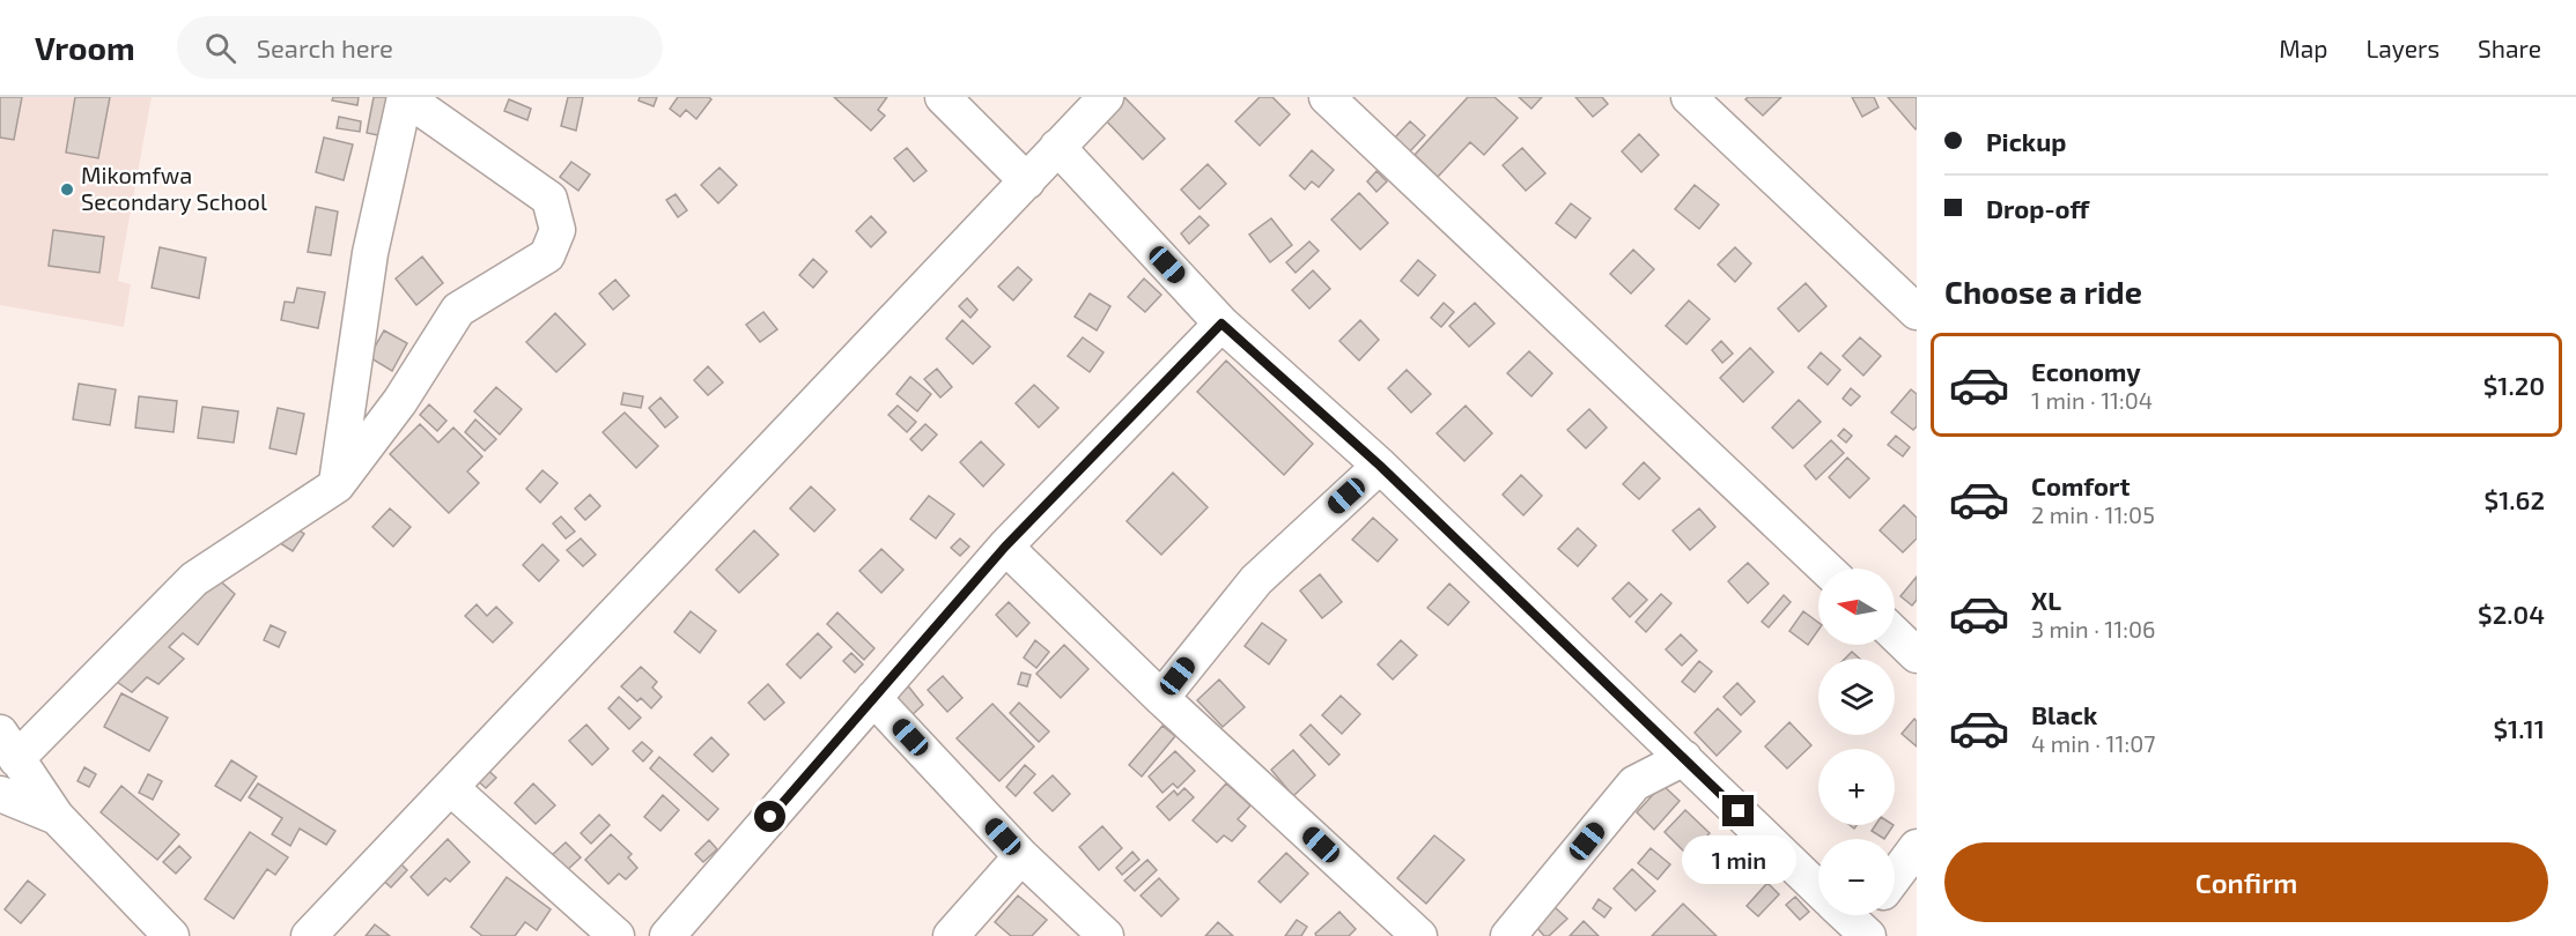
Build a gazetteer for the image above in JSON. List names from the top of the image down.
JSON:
{
  "places": ["Mikomfwa Secondary School"],
  "north": "left",
  "page": {
    "header": "Vroom",
    "search": "Search here",
    "nav": ["Map", "Layers", "Share"],
    "banner": ["Pickup", "Drop-off"],
    "heading": "Choose a ride",
    "list": [
      {
        "name": "Economy",
        "note": "1 min · 11:04",
        "value": "$1.20"
      },
      {
        "name": "Comfort",
        "note": "2 min · 11:05",
        "value": "$1.62"
      },
      {
        "name": "XL",
        "note": "3 min · 11:06",
        "value": "$2.04"
      },
      {
        "name": "Black",
        "note": "4 min · 11:07",
        "value": "$1.11"
      }
    ],
    "map_buttons": ["+", "−"],
    "buttons": "Confirm",
    "bubble": "1 min"
  }
}
